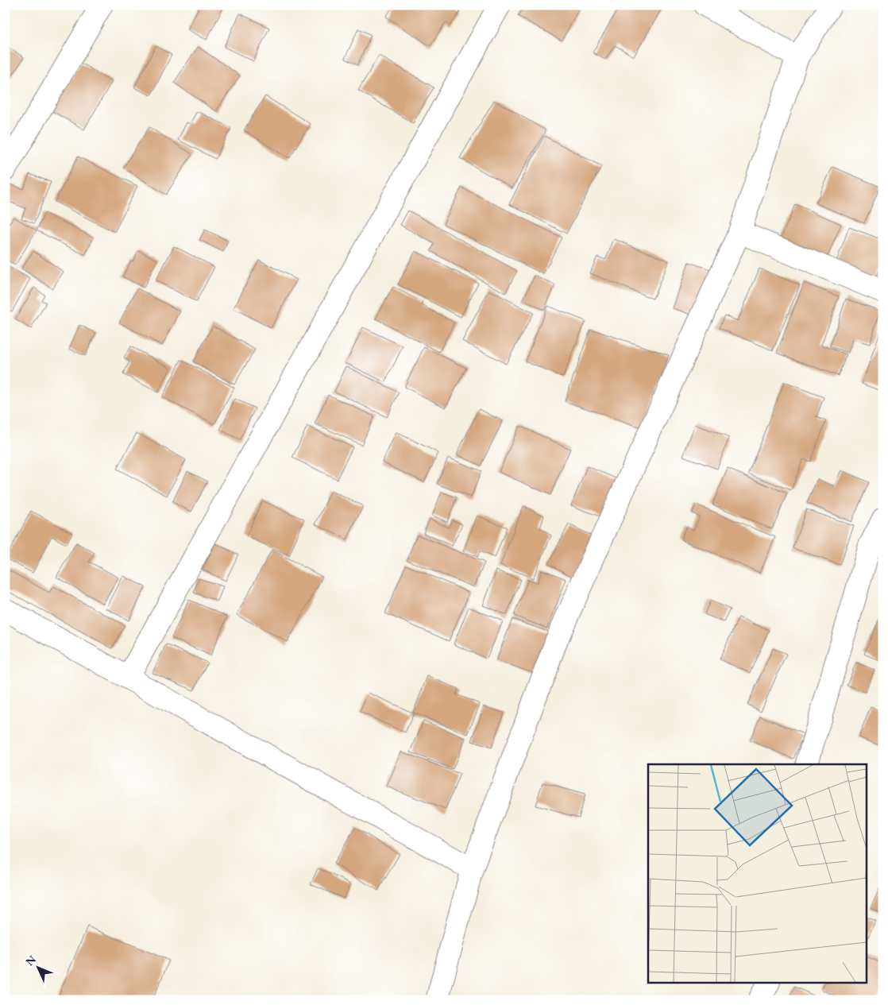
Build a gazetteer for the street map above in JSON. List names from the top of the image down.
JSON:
{
  "north": "top left"
}
